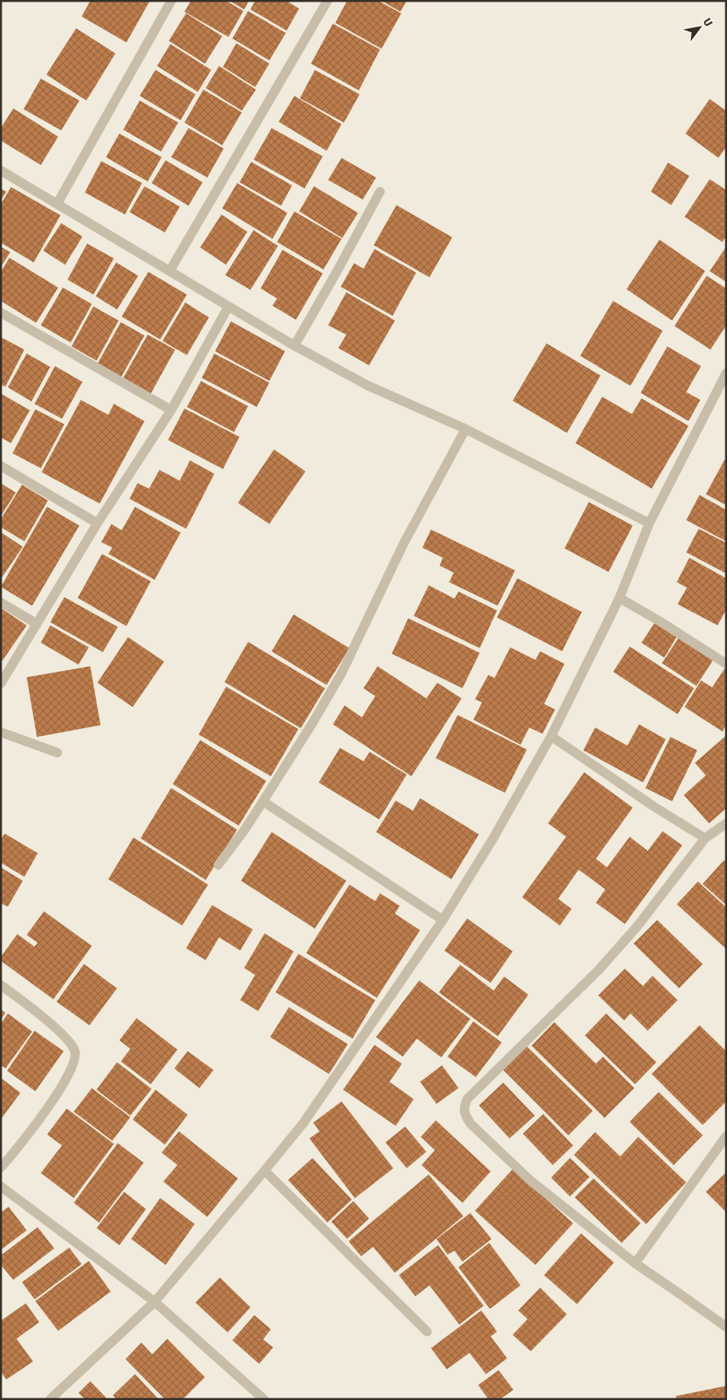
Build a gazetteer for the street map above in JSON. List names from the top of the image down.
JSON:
{
  "north": "top right"
}
